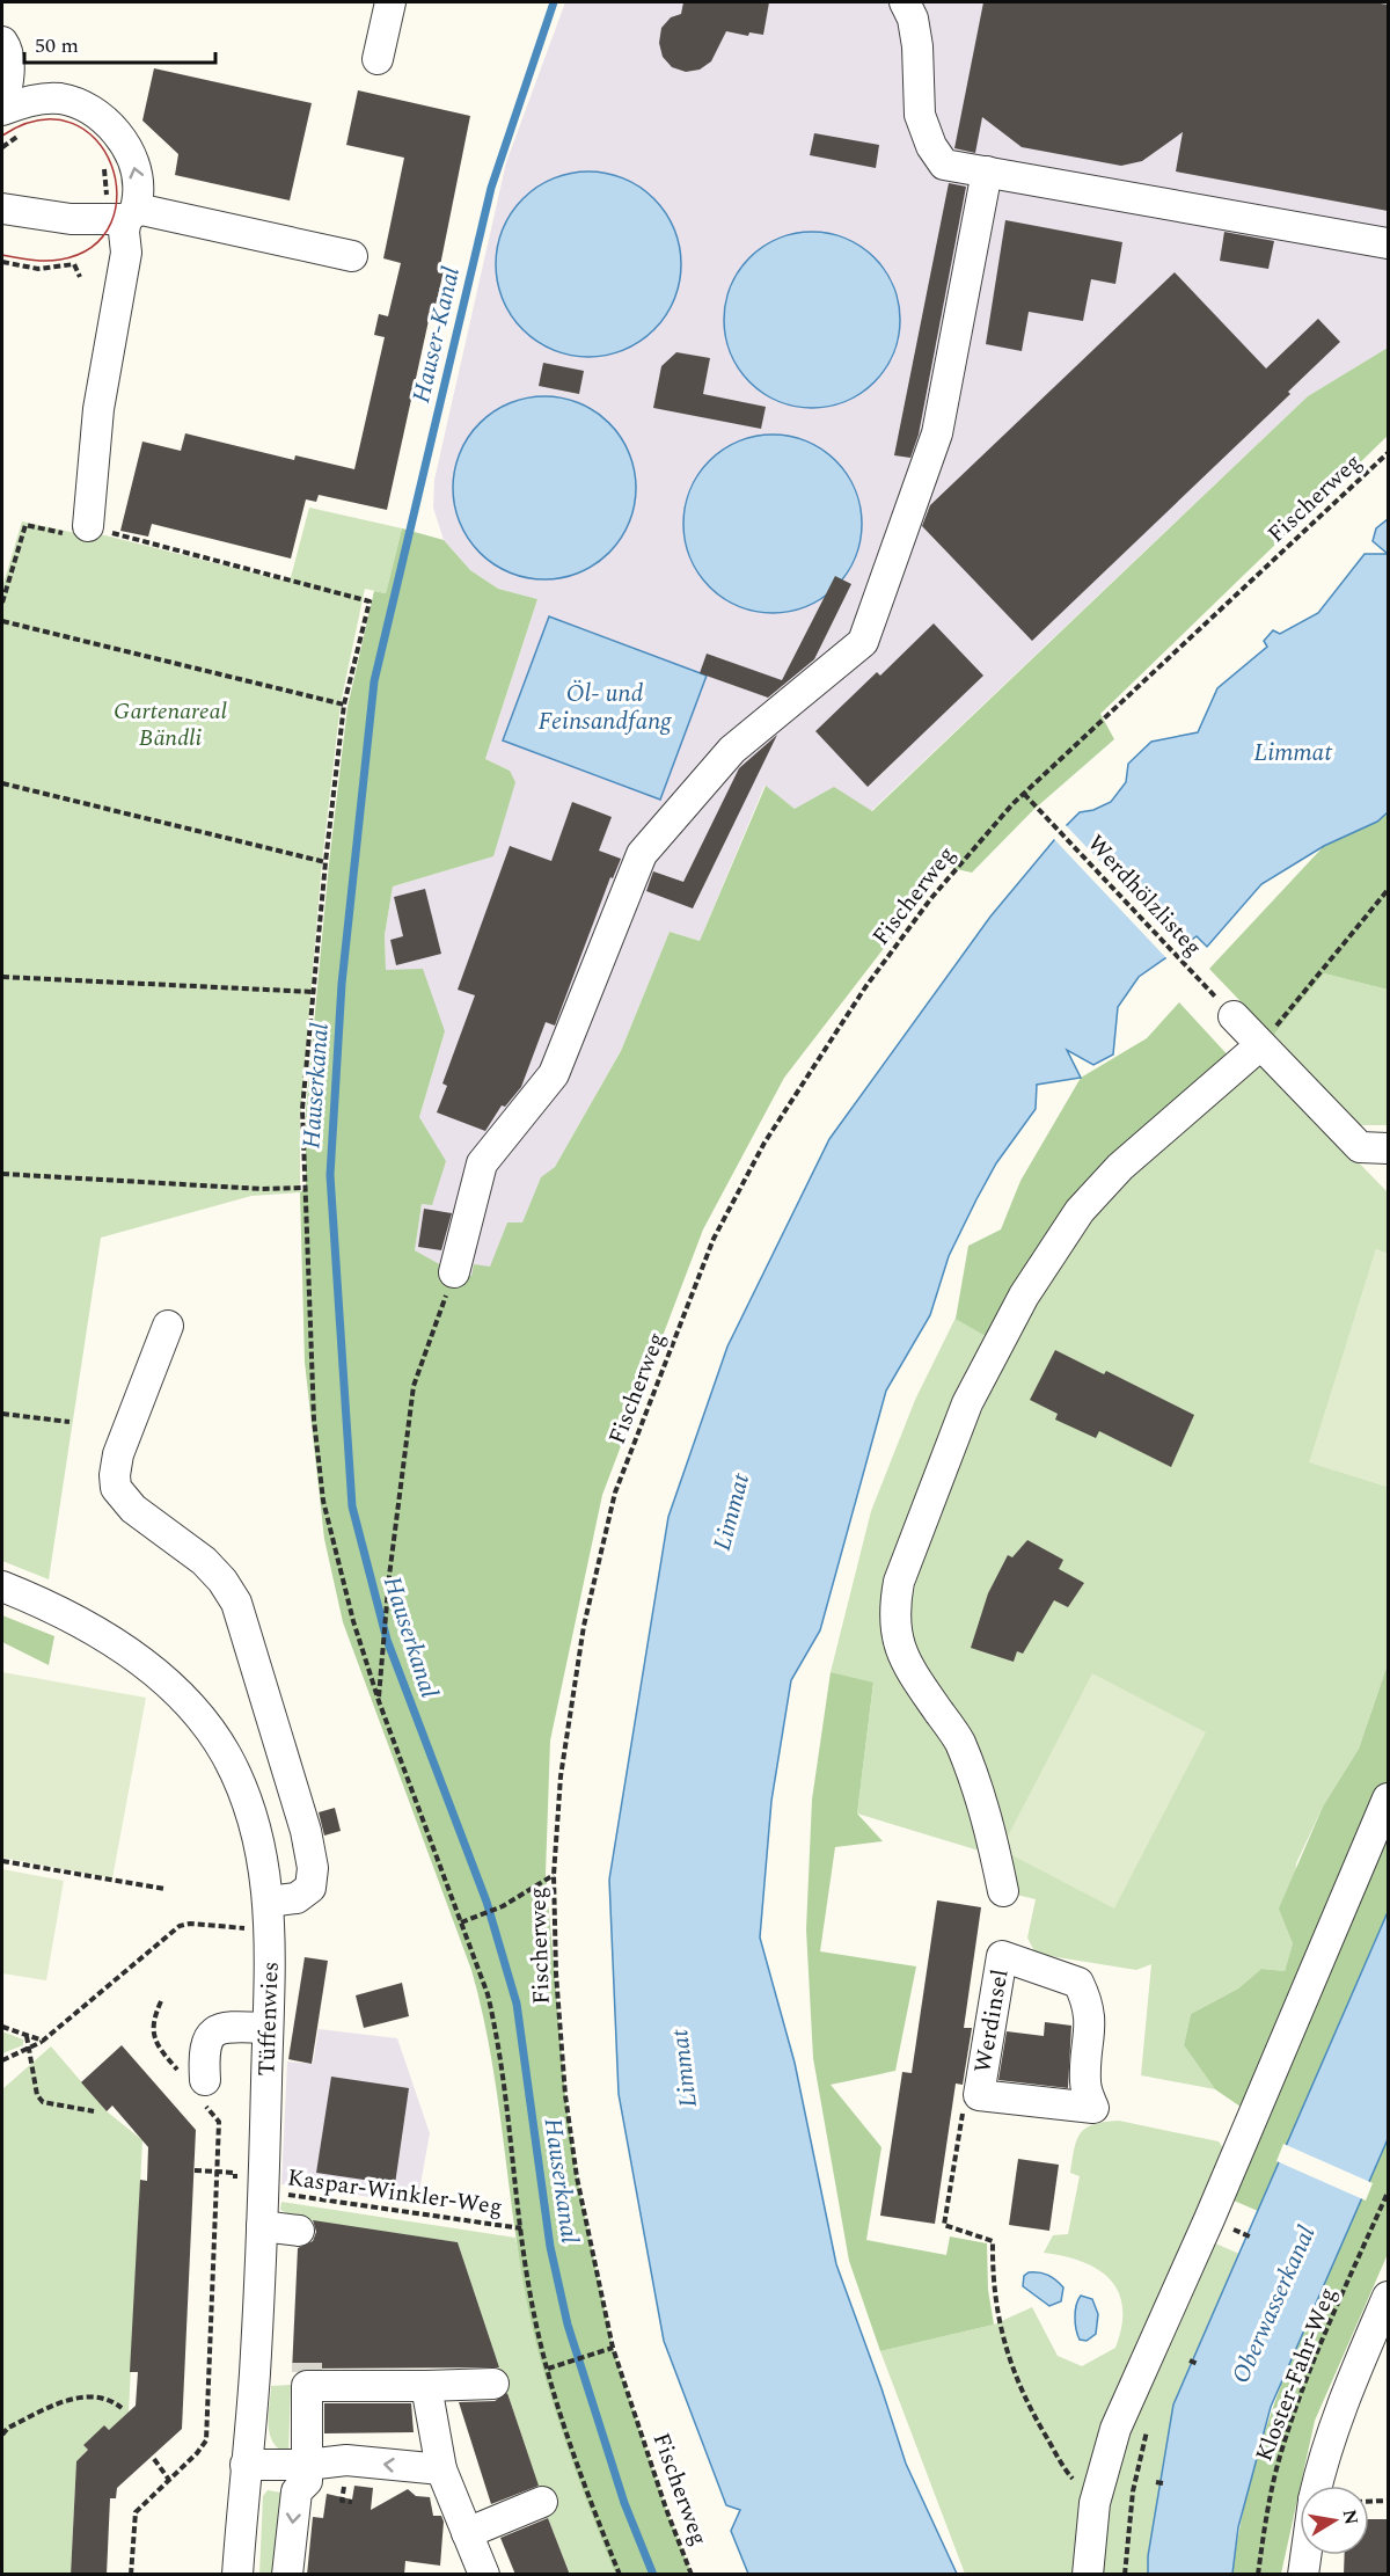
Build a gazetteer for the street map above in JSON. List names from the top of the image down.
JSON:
{
  "streets": {
    "street": ["Tüffenwies", "Werdinsel"],
    "path": [
      "Fischerweg",
      "Werdhölzlisteg",
      "Kaspar-Winkler-Weg",
      "Kloster-Fahr-Weg"
    ]
  },
  "crossings": [
    ["Fischerweg", "Werdhölzlisteg"],
    ["Tüffenwies", "Kaspar-Winkler-Weg"]
  ],
  "water": [
    "Hauser-Kanal",
    "Öl- und Feinsandfang",
    "Limmat",
    "Hauserkanal",
    "Oberwasserkanal"
  ],
  "parks": ["Gartenareal Bändli"],
  "scale_bar": "50 m",
  "north": "right"
}
